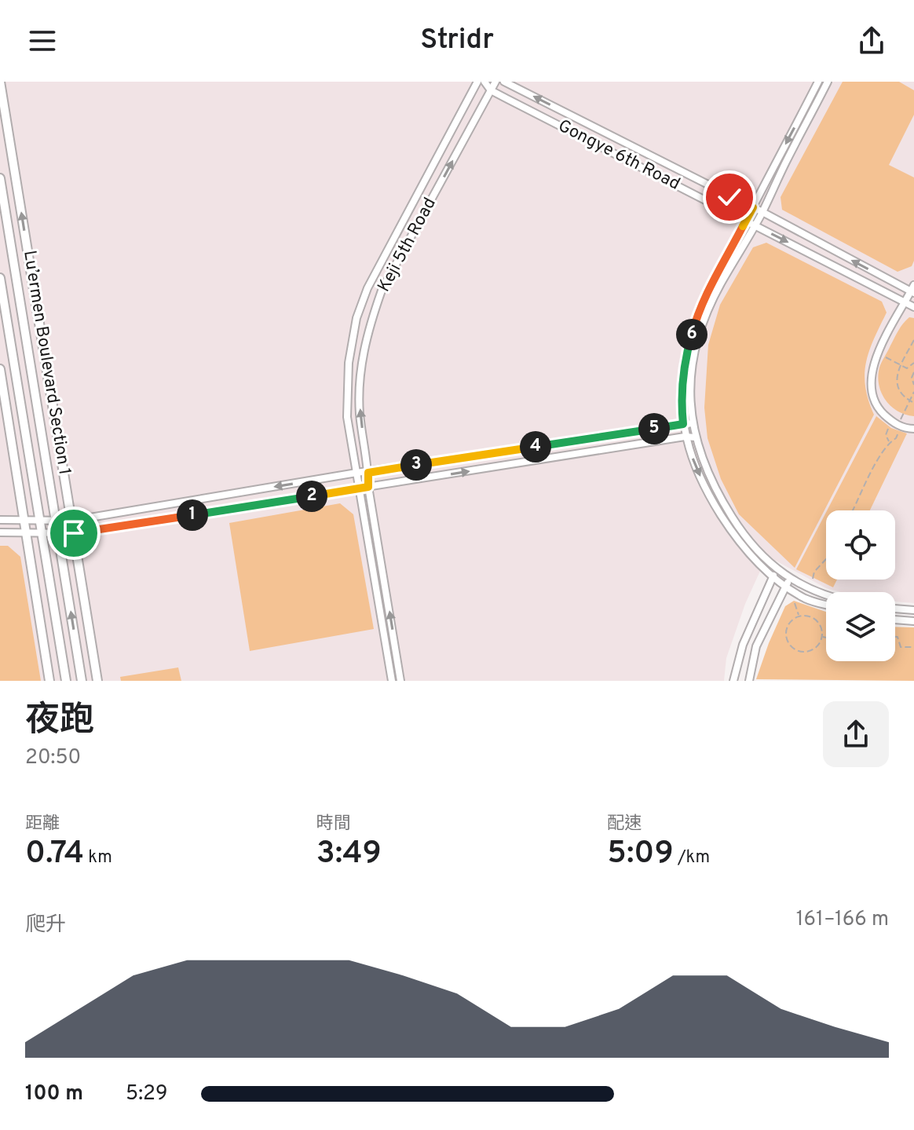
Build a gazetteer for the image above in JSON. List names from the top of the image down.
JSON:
{
  "streets": {
    "street": ["Gongye 6th Road", "Keji 5th Road", "Lu’ermen Boulevard Section 1"]
  },
  "crossings": [
    ["Gongye 6th Road", "Keji 5th Road"]
  ],
  "page": {
    "header": "Stridr",
    "pins": [
      "6",
      "5",
      "4",
      "3",
      "2",
      "1"
    ],
    "heading": ["夜跑", "20:50"],
    "stats": [
      ["距離", "0.74 km"],
      ["時間", "3:49"],
      ["配速", "5:09 /km"]
    ],
    "chart": ["爬升", "161–166 m"],
    "list": [
      {
        "name": "100 m",
        "note": "5:29"
      }
    ]
  }
}
